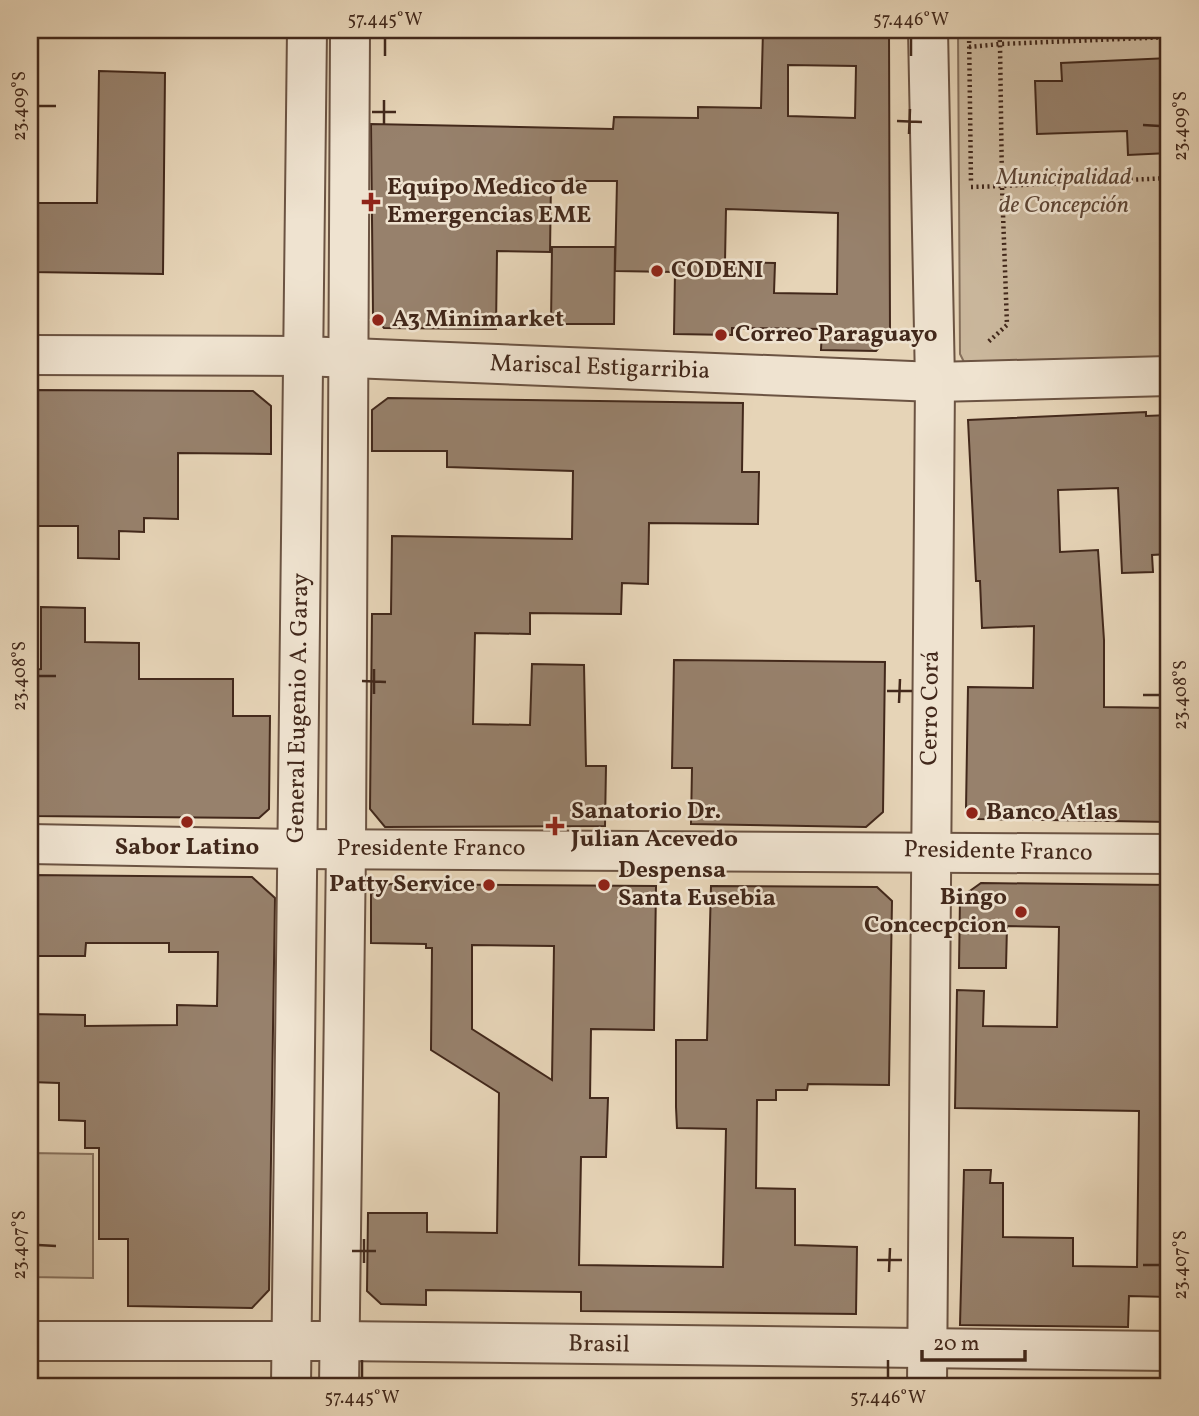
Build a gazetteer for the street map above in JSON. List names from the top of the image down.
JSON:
{
  "streets": {
    "street": [
      "Mariscal Estigarribia",
      "General Eugenio A. Garay",
      "Cerro Corá",
      "Presidente Franco",
      "Brasil"
    ]
  },
  "crossings": [
    ["Mariscal Estigarribia", "General Eugenio A. Garay"],
    ["Mariscal Estigarribia", "Cerro Corá"],
    ["General Eugenio A. Garay", "Presidente Franco"],
    ["General Eugenio A. Garay", "Brasil"],
    ["Cerro Corá", "Presidente Franco"],
    ["Cerro Corá", "Brasil"]
  ],
  "parks": ["Municipalidad de Concepción"],
  "places": {
    "health": ["Equipo Medico de Emergencias EME", "Sanatorio Dr. Julian Acevedo"],
    "other": [
      "CODENI",
      "A3 Minimarket",
      "Correo Paraguayo",
      "Banco Atlas",
      "Sabor Latino",
      "Patty Service",
      "Despensa Santa Eusebia",
      "Bingo Concecpcion"
    ]
  },
  "scale_bar": "20 m",
  "coordinates": [
    "57.445°W",
    "57.446°W",
    "23.409°S",
    "23.408°S",
    "23.407°S"
  ]
}
